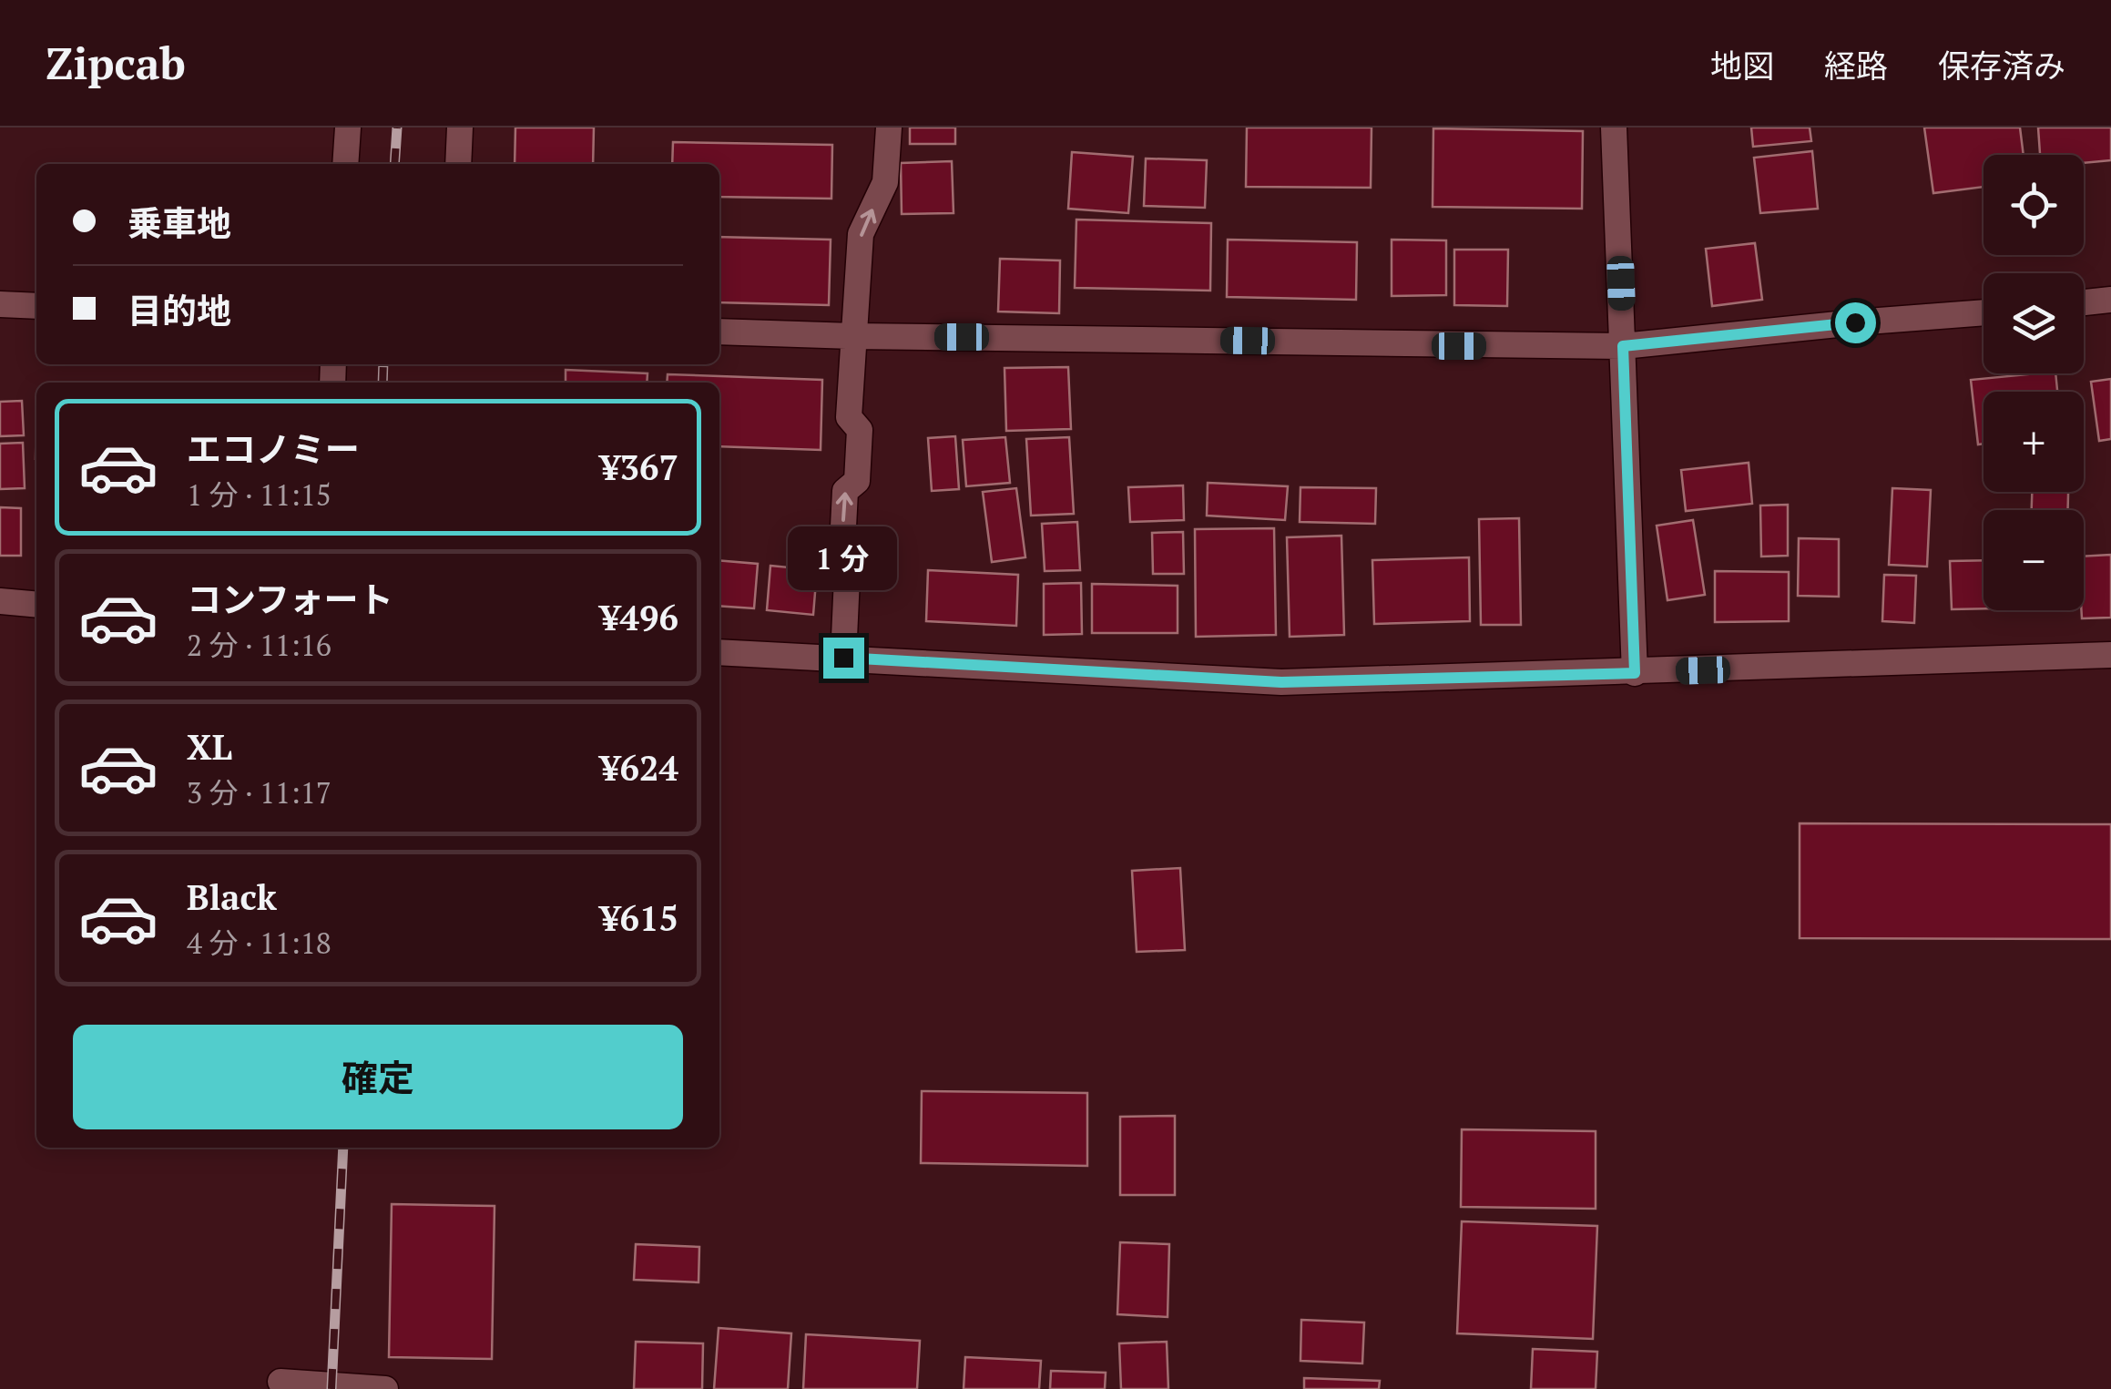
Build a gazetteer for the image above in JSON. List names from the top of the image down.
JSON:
{
  "page": {
    "header": "Zipcab",
    "nav": ["地図", "経路", "保存済み"],
    "map_buttons": ["+", "−"],
    "banner": ["乗車地", "目的地"],
    "list": [
      {
        "name": "エコノミー",
        "note": "1 分 · 11:15",
        "value": "¥367"
      },
      {
        "name": "コンフォート",
        "note": "2 分 · 11:16",
        "value": "¥496"
      },
      {
        "name": "XL",
        "note": "3 分 · 11:17",
        "value": "¥624"
      },
      {
        "name": "Black",
        "note": "4 分 · 11:18",
        "value": "¥615"
      }
    ],
    "bubble": "1 分",
    "buttons": "確定"
  }
}
